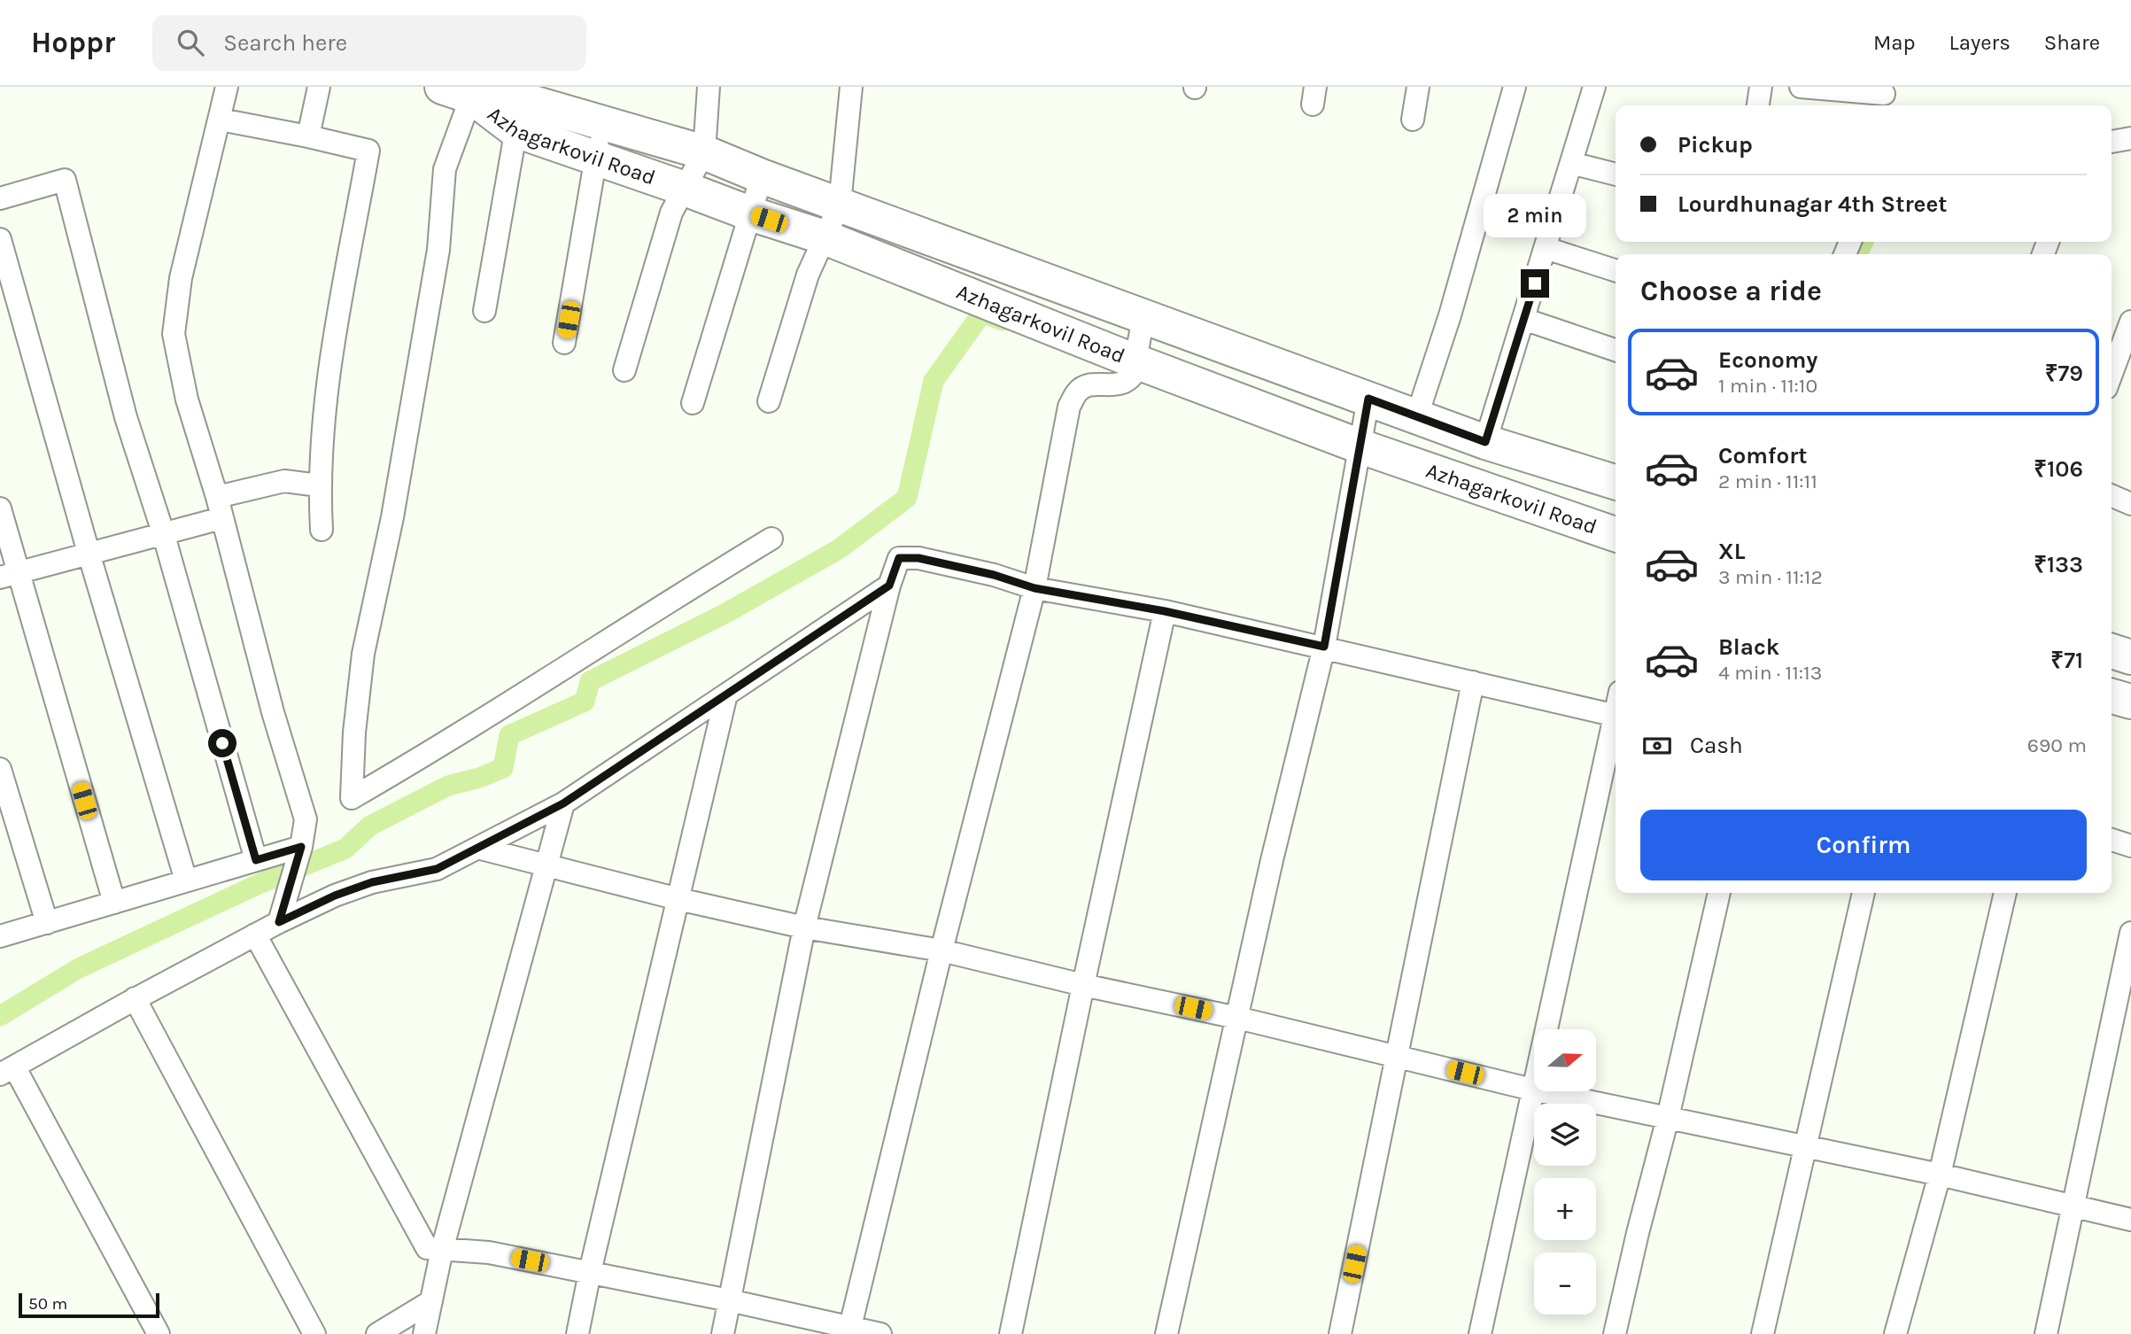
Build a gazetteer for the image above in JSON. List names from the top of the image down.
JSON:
{
  "streets": {
    "main road": ["Azhagarkovil Road"]
  },
  "scale_bar": "50 m",
  "north": "right",
  "page": {
    "header": "Hoppr",
    "search": "Search here",
    "nav": ["Map", "Layers", "Share"],
    "banner": ["Pickup", "Lourdhunagar 4th Street"],
    "bubble": "2 min",
    "heading": "Choose a ride",
    "list": [
      {
        "name": "Economy",
        "note": "1 min · 11:10",
        "value": "₹79"
      },
      {
        "name": "Comfort",
        "note": "2 min · 11:11",
        "value": "₹106"
      },
      {
        "name": "XL",
        "note": "3 min · 11:12",
        "value": "₹133"
      },
      {
        "name": "Black",
        "note": "4 min · 11:13",
        "value": "₹71"
      }
    ],
    "pay": ["Cash", "690 m"],
    "buttons": "Confirm",
    "map_buttons": ["+", "−"],
    "scale": "50 m"
  }
}
